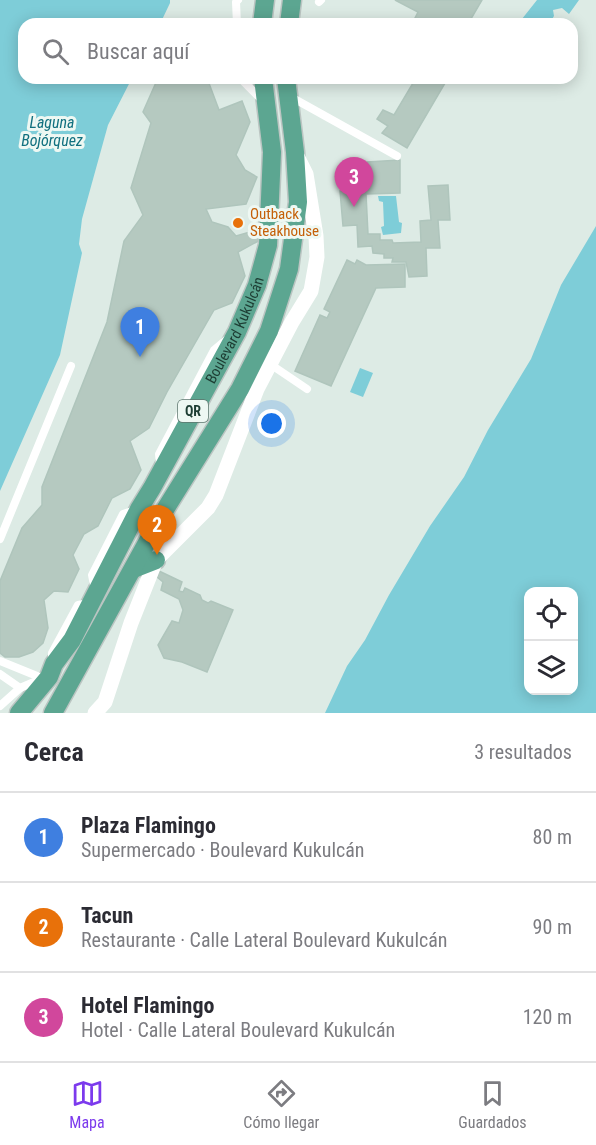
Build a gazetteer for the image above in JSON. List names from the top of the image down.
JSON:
{
  "streets": {
    "main road": ["Boulevard Kukulcán", "QR"]
  },
  "water": ["Laguna Bojórquez"],
  "places": ["Outback Steakhouse"],
  "page": {
    "search": "Buscar aquí",
    "pins": ["3", "1", "2"],
    "heading": ["Cerca", "3 resultados"],
    "list": [
      {
        "mark": "1",
        "name": "Plaza Flamingo",
        "note": "Supermercado · Boulevard Kukulcán",
        "value": "80 m"
      },
      {
        "mark": "2",
        "name": "Tacun",
        "note": "Restaurante · Calle Lateral Boulevard Kukulcán",
        "value": "90 m"
      },
      {
        "mark": "3",
        "name": "Hotel Flamingo",
        "note": "Hotel · Calle Lateral Boulevard Kukulcán",
        "value": "120 m"
      }
    ],
    "nav": ["Mapa", "Cómo llegar", "Guardados"]
  }
}
